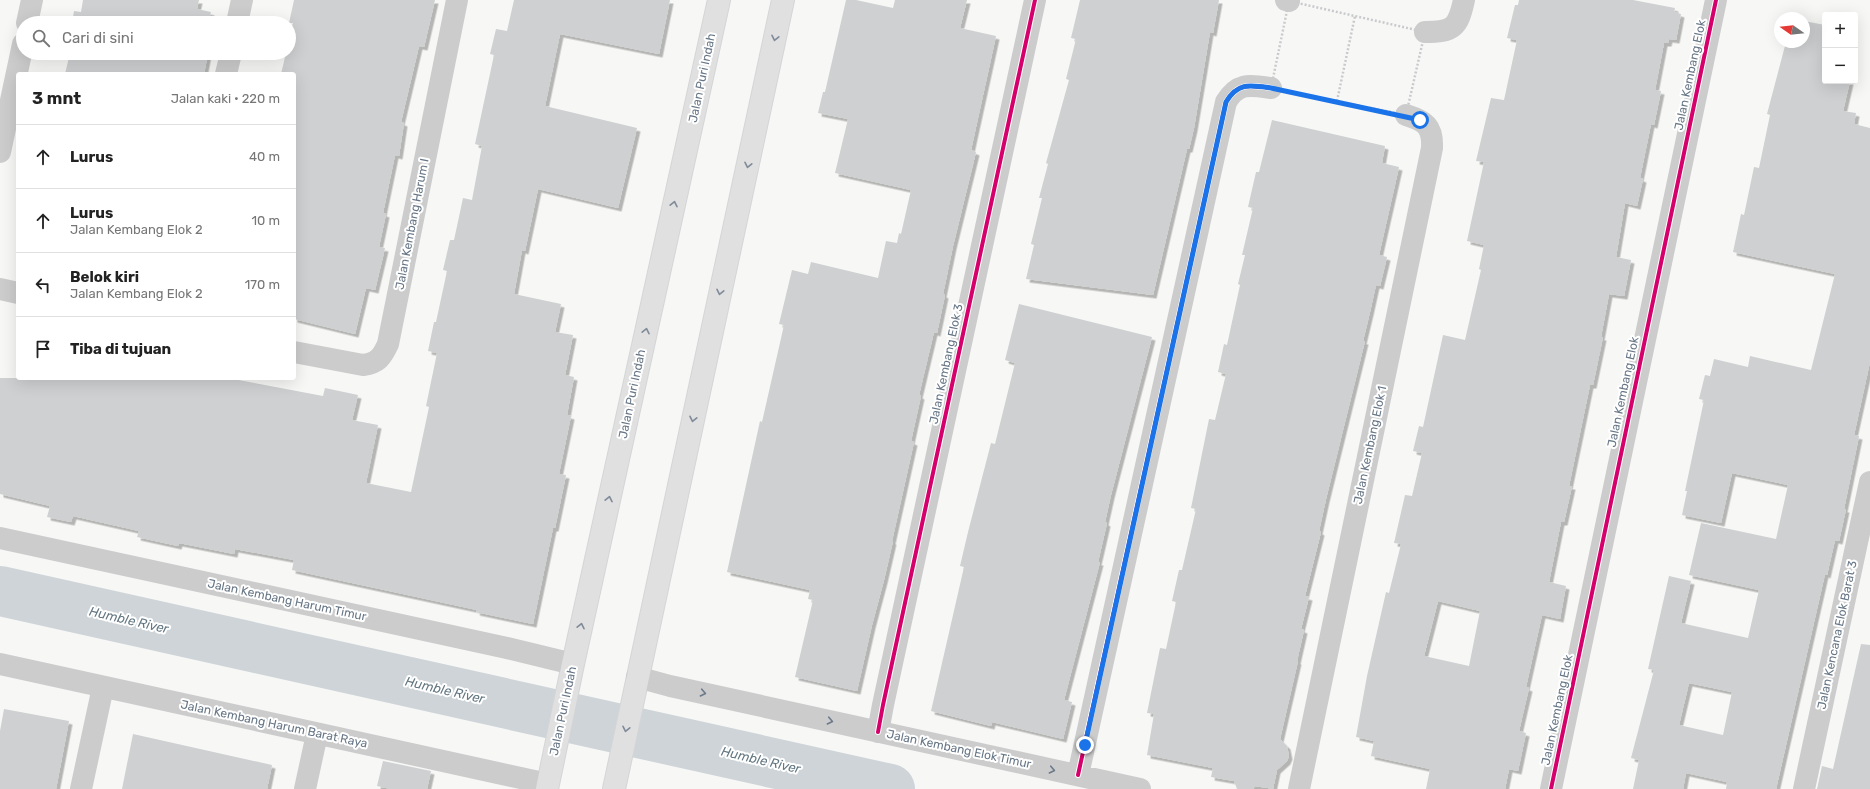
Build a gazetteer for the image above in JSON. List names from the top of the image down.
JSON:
{
  "streets": {
    "main road": ["Jalan Puri Indah"],
    "street": [
      "Jalan Kembang Elok",
      "Jalan Kembang Harum I",
      "Jalan Kembang Elok 3",
      "Jalan Kembang Elok 1",
      "Jalan Kembang Harum Timur",
      "Jalan Kencana Elok Barat 3",
      "Jalan Kembang Harum Barat Raya",
      "Jalan Kembang Elok Timur"
    ]
  },
  "crossings": [
    ["Jalan Puri Indah", "Jalan Kembang Harum Timur"],
    ["Jalan Puri Indah", "Jalan Kembang Harum Barat Raya"],
    ["Jalan Kembang Elok 3", "Jalan Kembang Elok Timur"]
  ],
  "one_way": ["Jalan Kembang Elok Timur"],
  "water": ["Humble River"],
  "north": "left",
  "page": {
    "map_buttons": ["+", "−"],
    "search": "Cari di sini",
    "heading": ["3 mnt", "Jalan kaki · 220 m"],
    "list": [
      ["Lurus", "40 m"],
      ["Lurus", "Jalan Kembang Elok 2", "10 m"],
      ["Belok kiri", "Jalan Kembang Elok 2", "170 m"],
      "Tiba di tujuan"
    ]
  }
}
